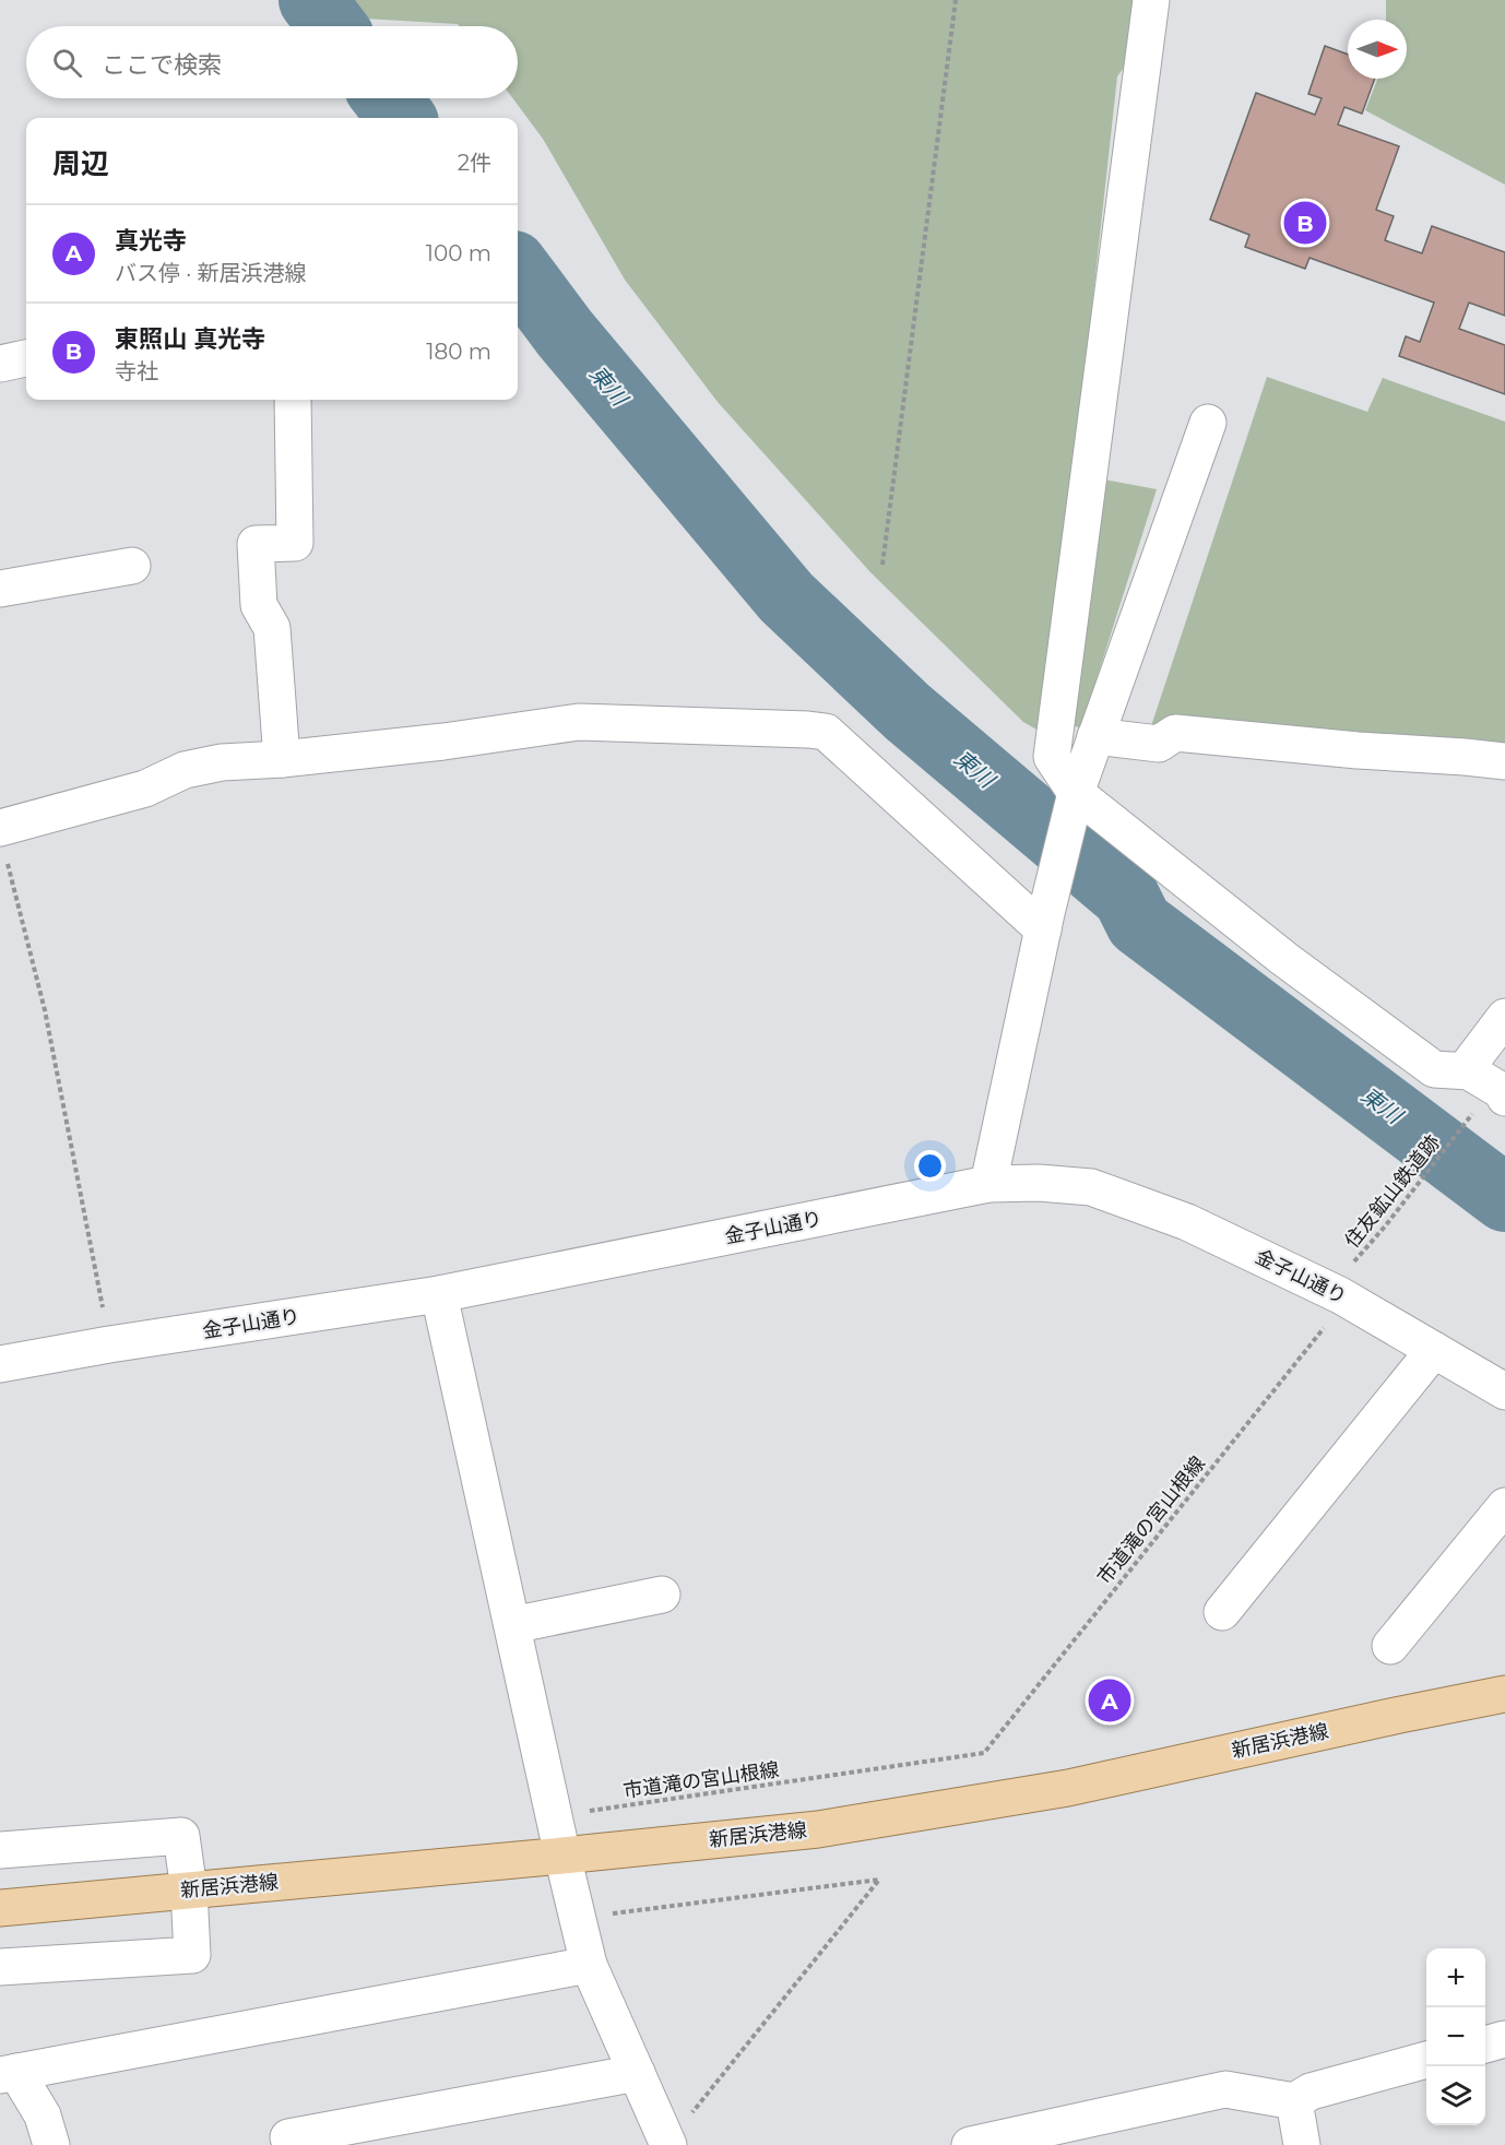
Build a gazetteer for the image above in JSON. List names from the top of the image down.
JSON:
{
  "streets": {
    "main road": ["新居浜港線"],
    "street": ["金子山通り"],
    "path": ["住友鉱山鉄道跡", "市道滝の宮山根線"]
  },
  "crossings": [
    ["住友鉱山鉄道跡", "金子山通り"],
    ["住友鉱山鉄道跡", "市道滝の宮山根線"],
    ["金子山通り", "市道滝の宮山根線"],
    ["市道滝の宮山根線", "新居浜港線"]
  ],
  "water": ["東川"],
  "north": "right",
  "page": {
    "search": "ここで検索",
    "heading": ["周辺", "2件"],
    "pins": ["B", "A"],
    "list": [
      {
        "mark": "A",
        "name": "真光寺",
        "note": "バス停 · 新居浜港線",
        "value": "100 m"
      },
      {
        "mark": "B",
        "name": "東照山 真光寺",
        "note": "寺社",
        "value": "180 m"
      }
    ],
    "map_buttons": ["+", "−"]
  }
}
